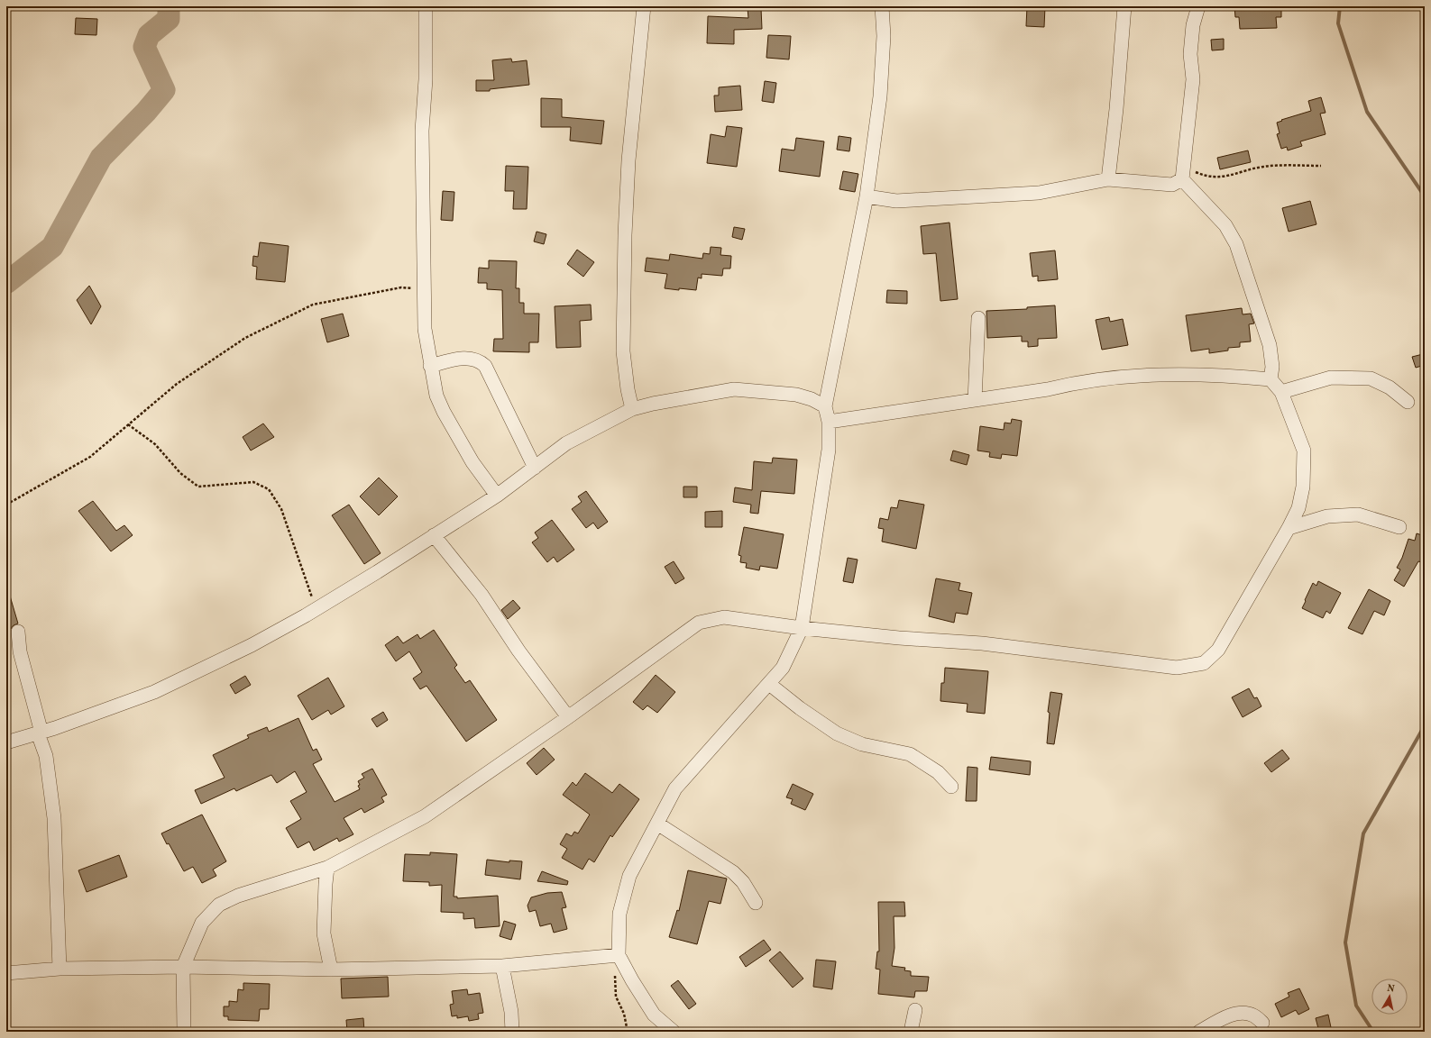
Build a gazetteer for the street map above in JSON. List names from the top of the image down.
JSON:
{
  "north": "top"
}
